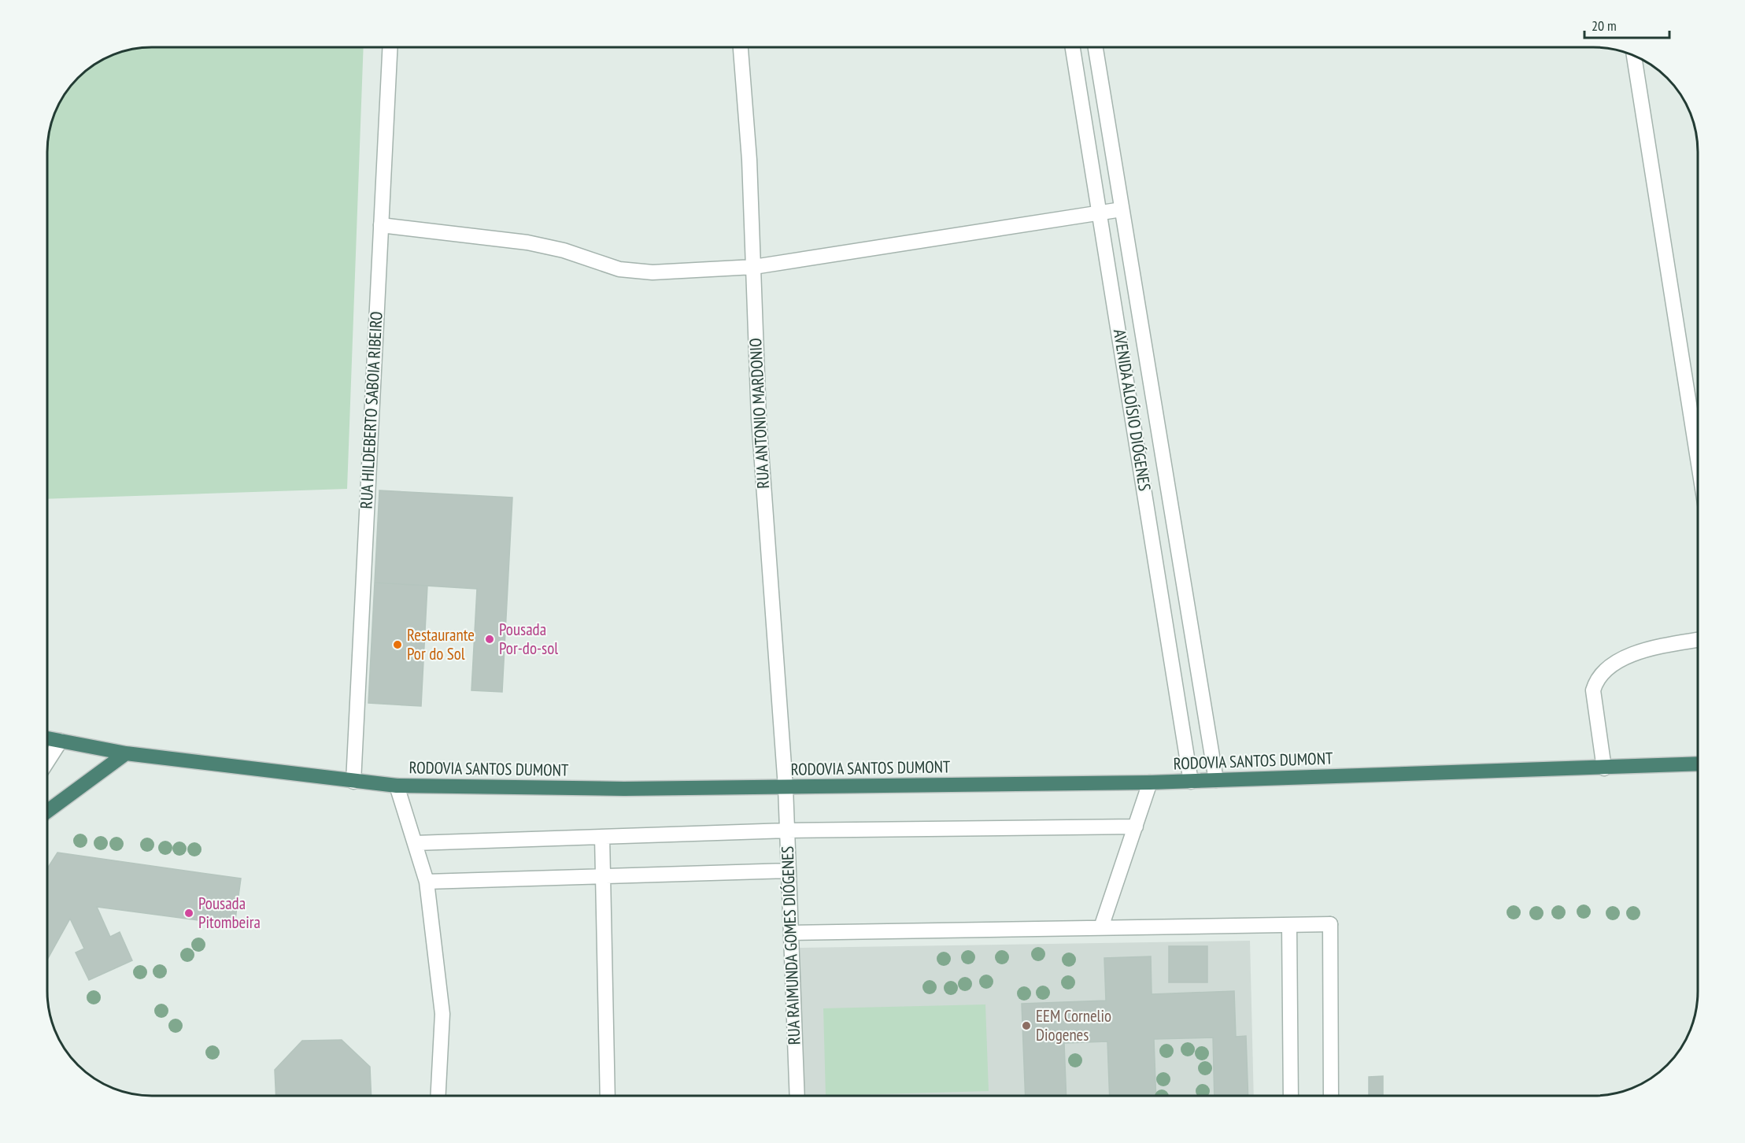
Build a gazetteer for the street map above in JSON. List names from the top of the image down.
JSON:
{
  "streets": {
    "highway": ["RODOVIA SANTOS DUMONT"],
    "street": [
      "RUA HILDEBERTO SABOIA RIBEIRO",
      "AVENIDA ALOÍSIO DIÓGENES",
      "RUA ANTONIO MARDONIO",
      "RUA RAIMUNDA GOMES DIÓGENES"
    ]
  },
  "crossings": [
    ["RUA HILDEBERTO SABOIA RIBEIRO", "RODOVIA SANTOS DUMONT"],
    ["AVENIDA ALOÍSIO DIÓGENES", "RODOVIA SANTOS DUMONT"],
    ["RUA ANTONIO MARDONIO", "RODOVIA SANTOS DUMONT"],
    ["RUA ANTONIO MARDONIO", "RUA RAIMUNDA GOMES DIÓGENES"],
    ["RODOVIA SANTOS DUMONT", "RUA RAIMUNDA GOMES DIÓGENES"]
  ],
  "places": [
    "Pousada Por-do-sol",
    "Restaurante Por do Sol",
    "Pousada Pitombeira",
    "EEM Cornelio Diogenes"
  ],
  "scale_bar": "20 m"
}
